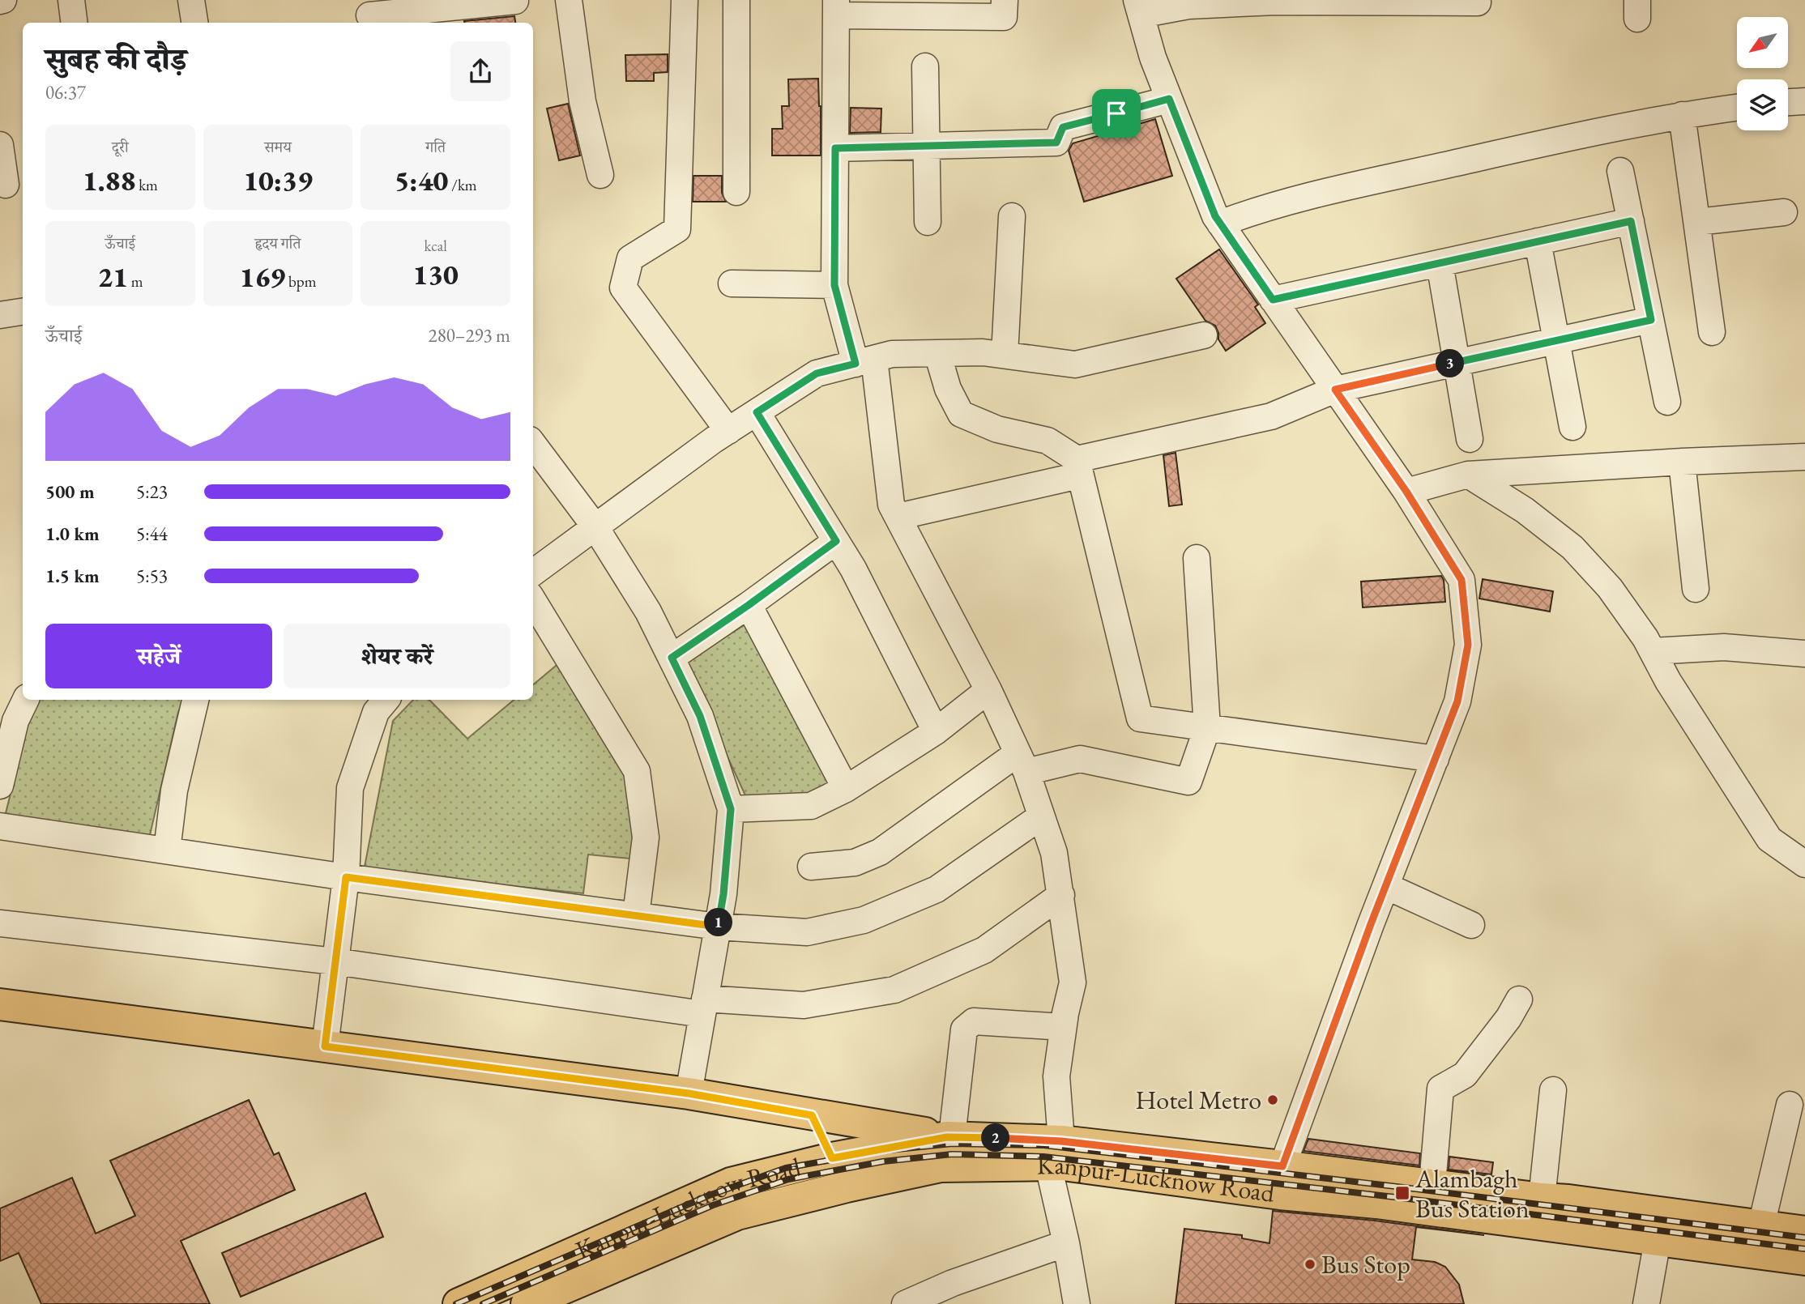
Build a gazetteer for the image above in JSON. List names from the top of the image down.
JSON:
{
  "streets": {
    "main road": ["Kanpur-Lucknow Road"]
  },
  "places": {
    "other": ["Hotel Metro", "Bus Stop"],
    "transit": ["Alambagh Bus Station"]
  },
  "north": "bottom left",
  "page": {
    "heading": ["सुबह की दौड़", "06:37"],
    "stats": [
      ["दूरी", "1.88 km"],
      ["समय", "10:39"],
      ["गति", "5:40 /km"],
      ["ऊँचाई", "21 m"],
      ["हृदय गति", "169 bpm"],
      ["kcal", "130"]
    ],
    "chart": ["ऊँचाई", "280–293 m"],
    "pins": ["3", "1", "2"],
    "list": [
      {
        "name": "500 m",
        "note": "5:23"
      },
      {
        "name": "1.0 km",
        "note": "5:44"
      },
      {
        "name": "1.5 km",
        "note": "5:53"
      }
    ],
    "buttons": ["सहेजें", "शेयर करें"]
  }
}
